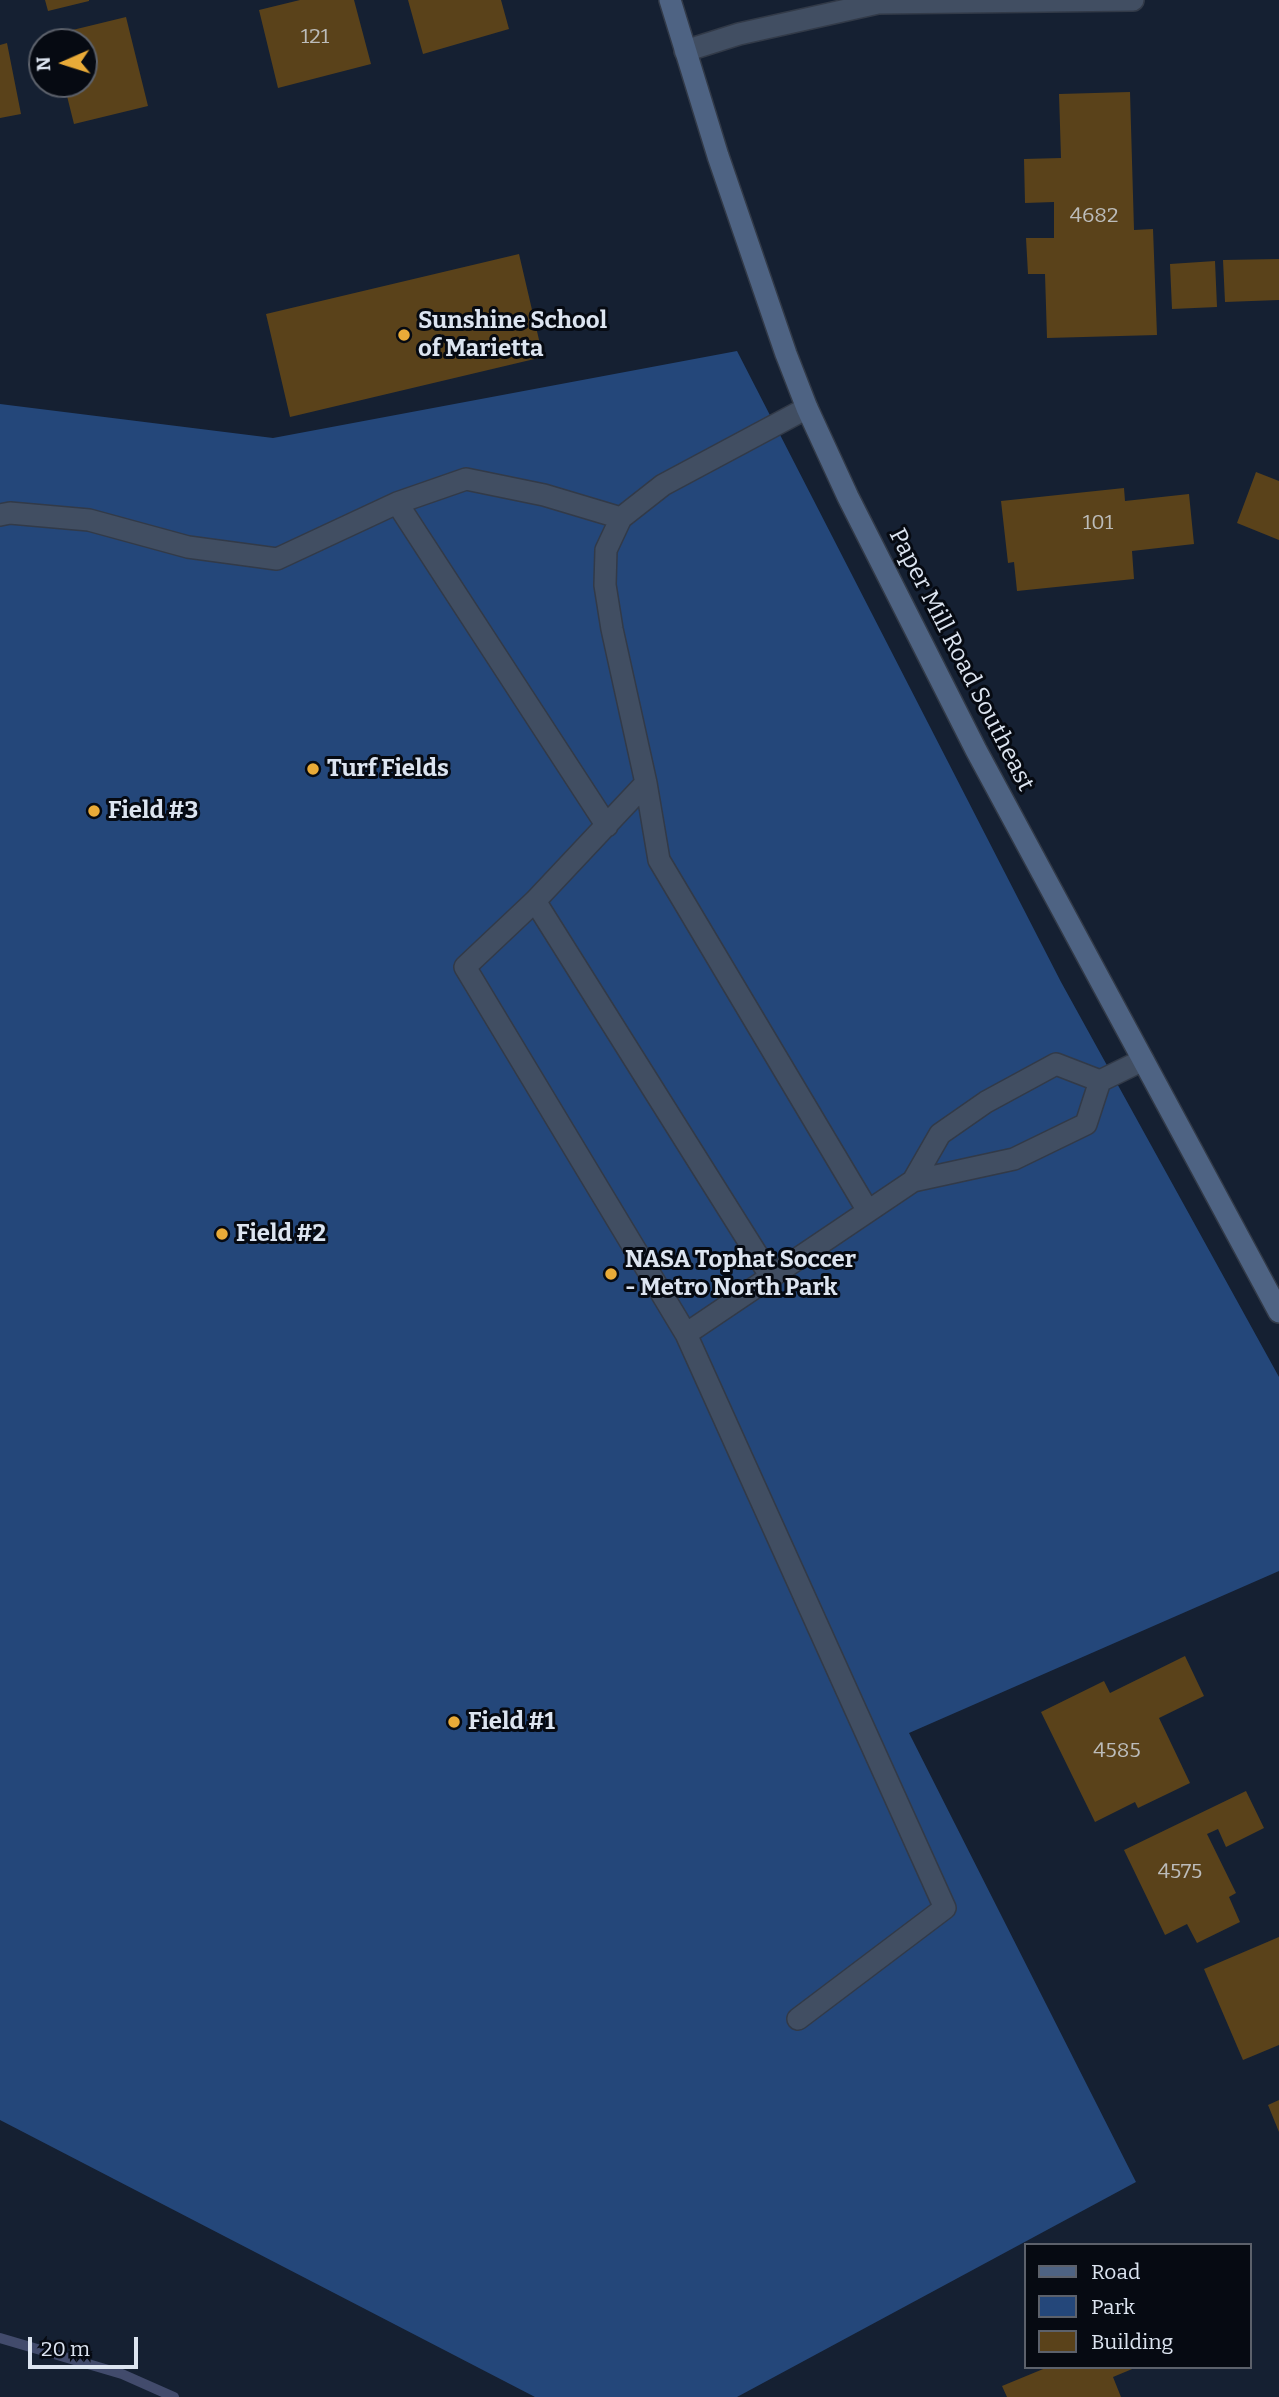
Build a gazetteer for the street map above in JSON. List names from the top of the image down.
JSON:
{
  "streets": {
    "street": ["Paper Mill Road Southeast"]
  },
  "places": [
    "Sunshine School of Marietta",
    "Turf Fields",
    "Field #3",
    "Field #2",
    "NASA Tophat Soccer - Metro North Park",
    "Field #1"
  ],
  "house_numbers": [
    "121",
    "4682",
    "101",
    "4585",
    "4575"
  ],
  "legend": ["Road", "Park", "Building"],
  "scale_bar": "20 m",
  "north": "left"
}
